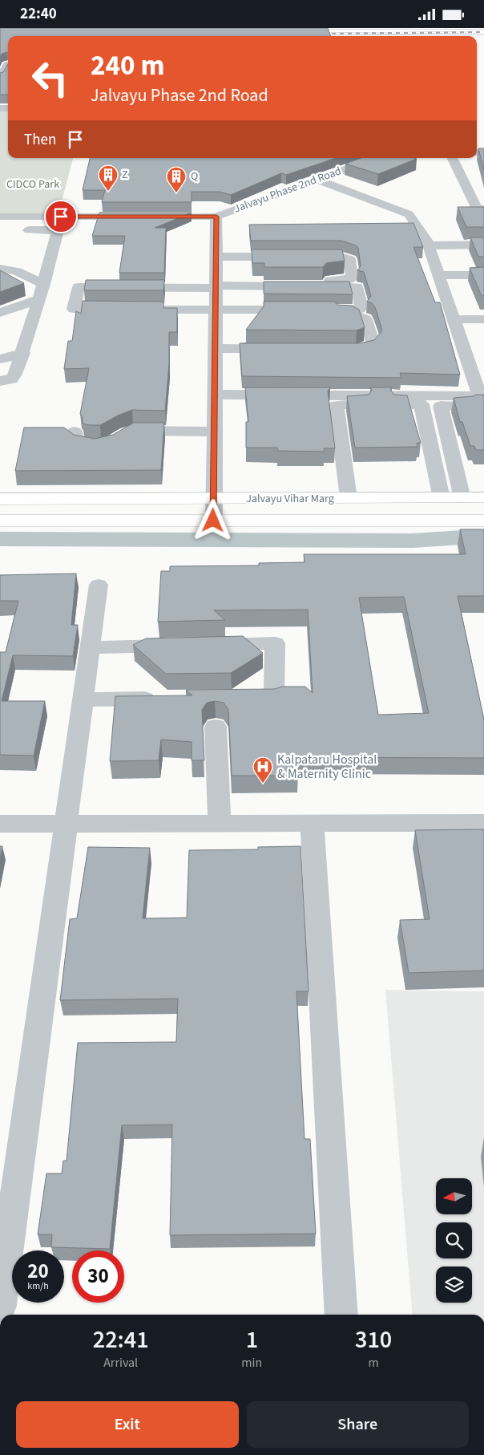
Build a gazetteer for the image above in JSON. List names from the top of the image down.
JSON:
{
  "streets": {
    "main road": ["Jalvayu Vihar Marg"],
    "street": ["Jalvayu Phase 2nd Road"]
  },
  "parks": ["CIDCO Park"],
  "places": {
    "building": ["Z", "Q"],
    "hospital": ["Kalpataru Hospital & Maternity Clinic"]
  },
  "north": "left",
  "page": {
    "status": "22:40",
    "turn": ["240 m", "Jalvayu Phase 2nd Road"],
    "then": "Then",
    "speed": "20 km/h",
    "limit": "30",
    "eta": [
      "22:41",
      "Arrival",
      "1",
      "min",
      "310",
      "m"
    ],
    "buttons": ["Exit", "Share"]
  }
}
